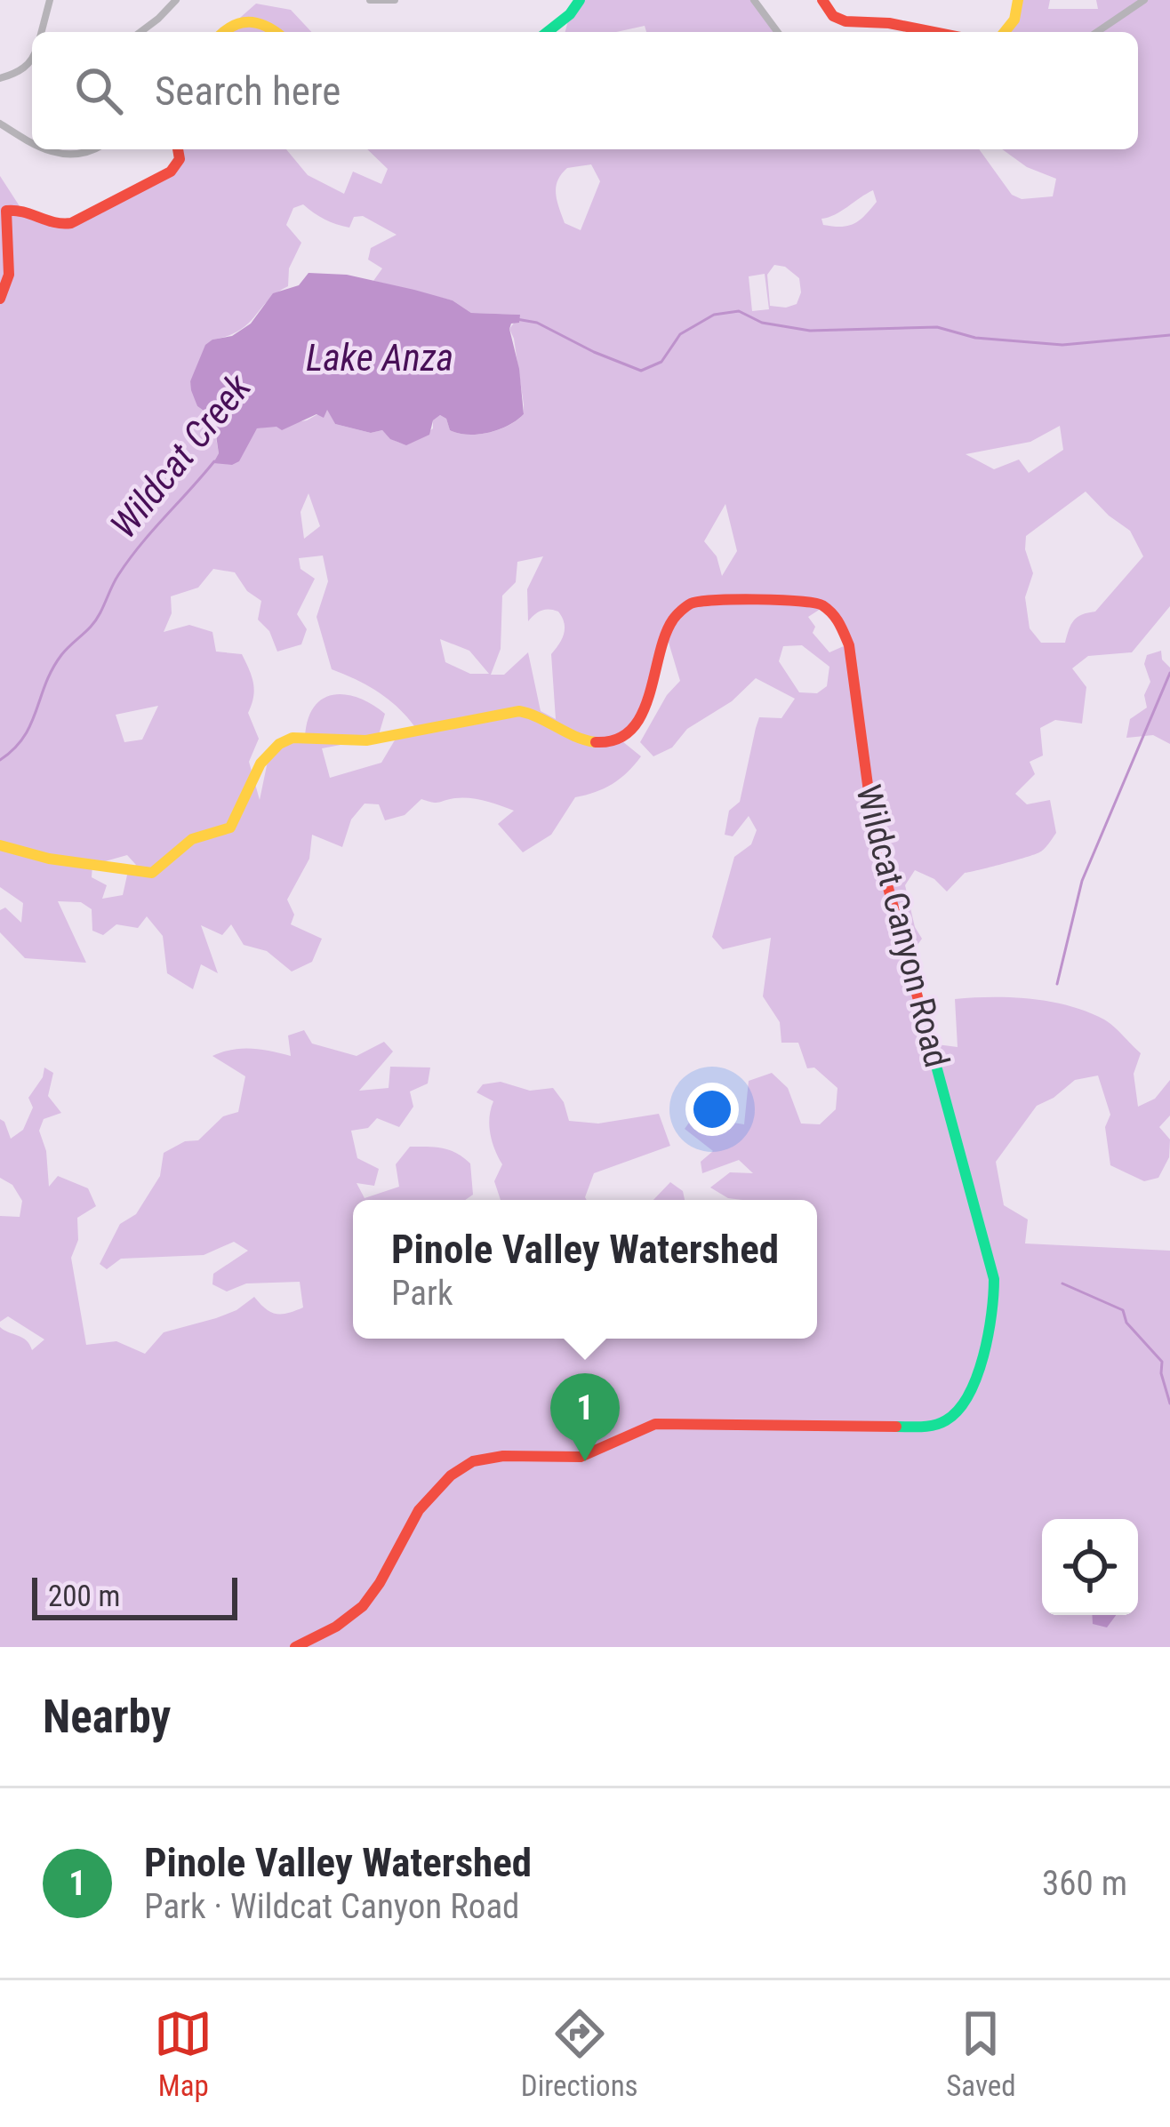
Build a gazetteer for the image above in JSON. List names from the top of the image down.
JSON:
{
  "streets": {
    "street": ["Wildcat Canyon Road"]
  },
  "water": ["Lake Anza", "Wildcat Creek"],
  "scale_bar": "200 m",
  "page": {
    "search": "Search here",
    "popup": ["Pinole Valley Watershed", "Park"],
    "pins": "1",
    "scale": "200 m",
    "heading": "Nearby",
    "list": [
      {
        "mark": "1",
        "name": "Pinole Valley Watershed",
        "note": "Park · Wildcat Canyon Road",
        "value": "360 m"
      }
    ],
    "nav": ["Map", "Directions", "Saved"]
  }
}
